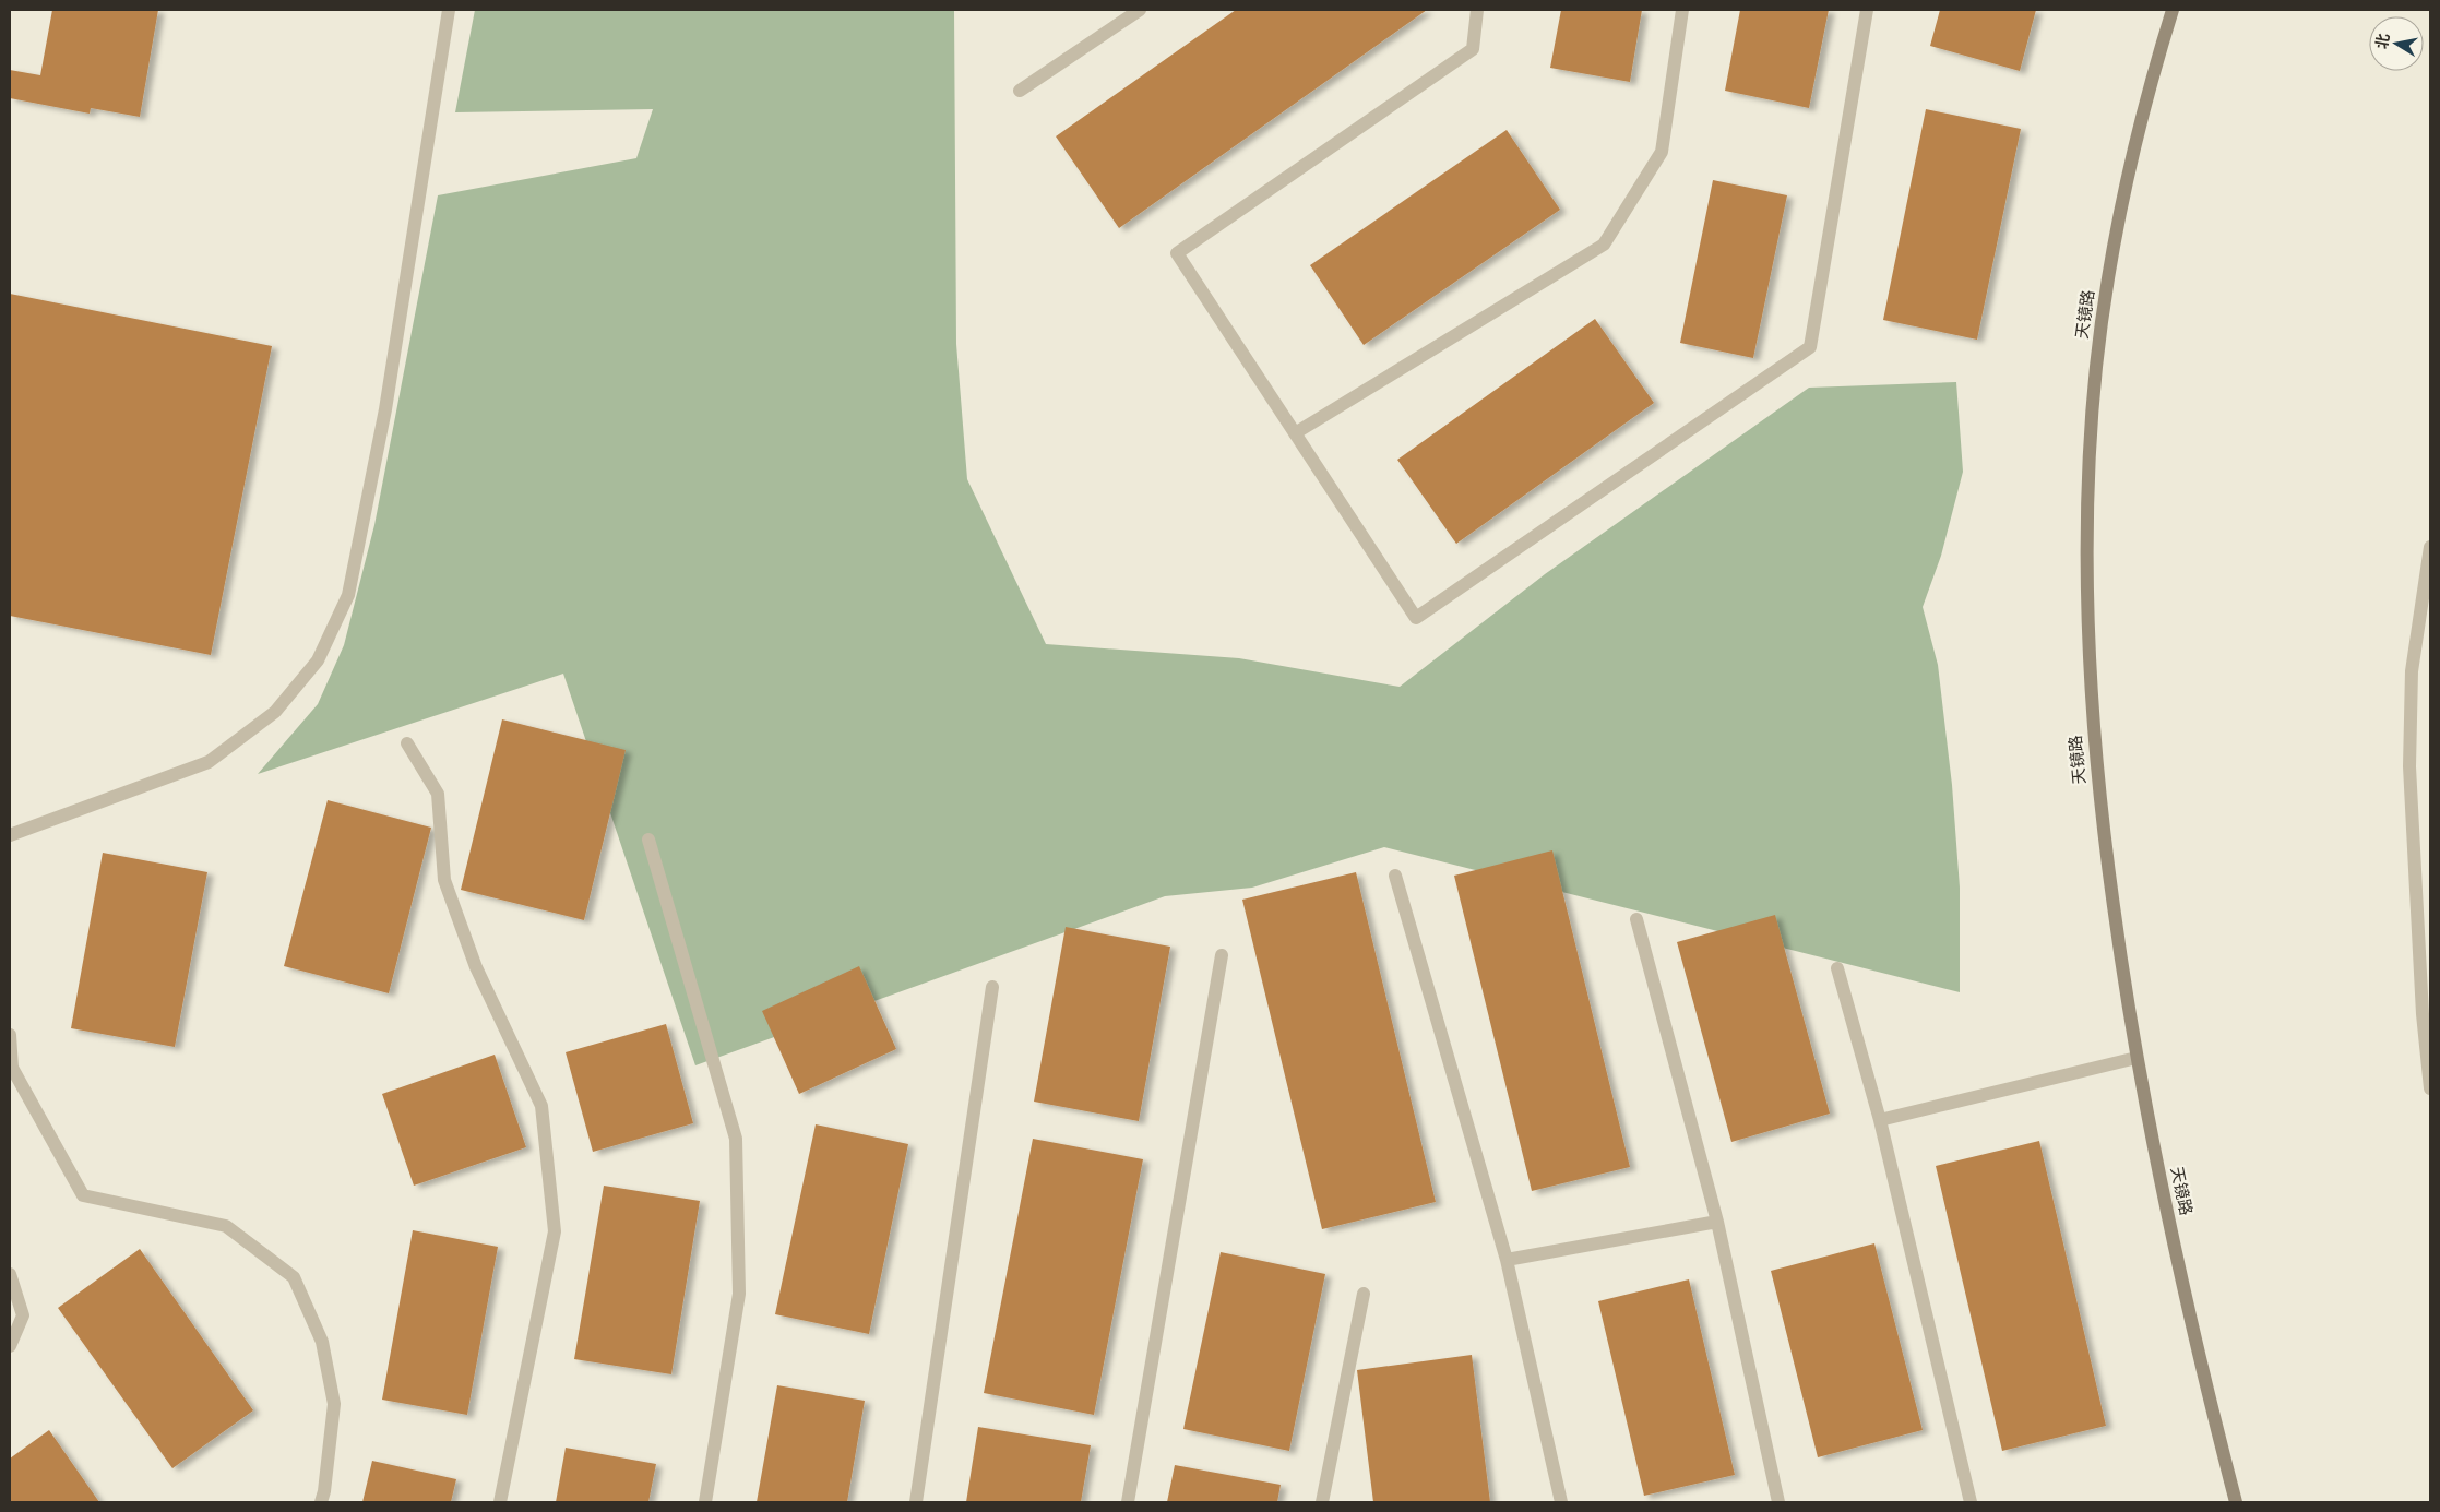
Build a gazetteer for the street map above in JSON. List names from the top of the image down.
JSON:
{
  "streets": {
    "street": ["天镜路"]
  },
  "north": "left"
}
